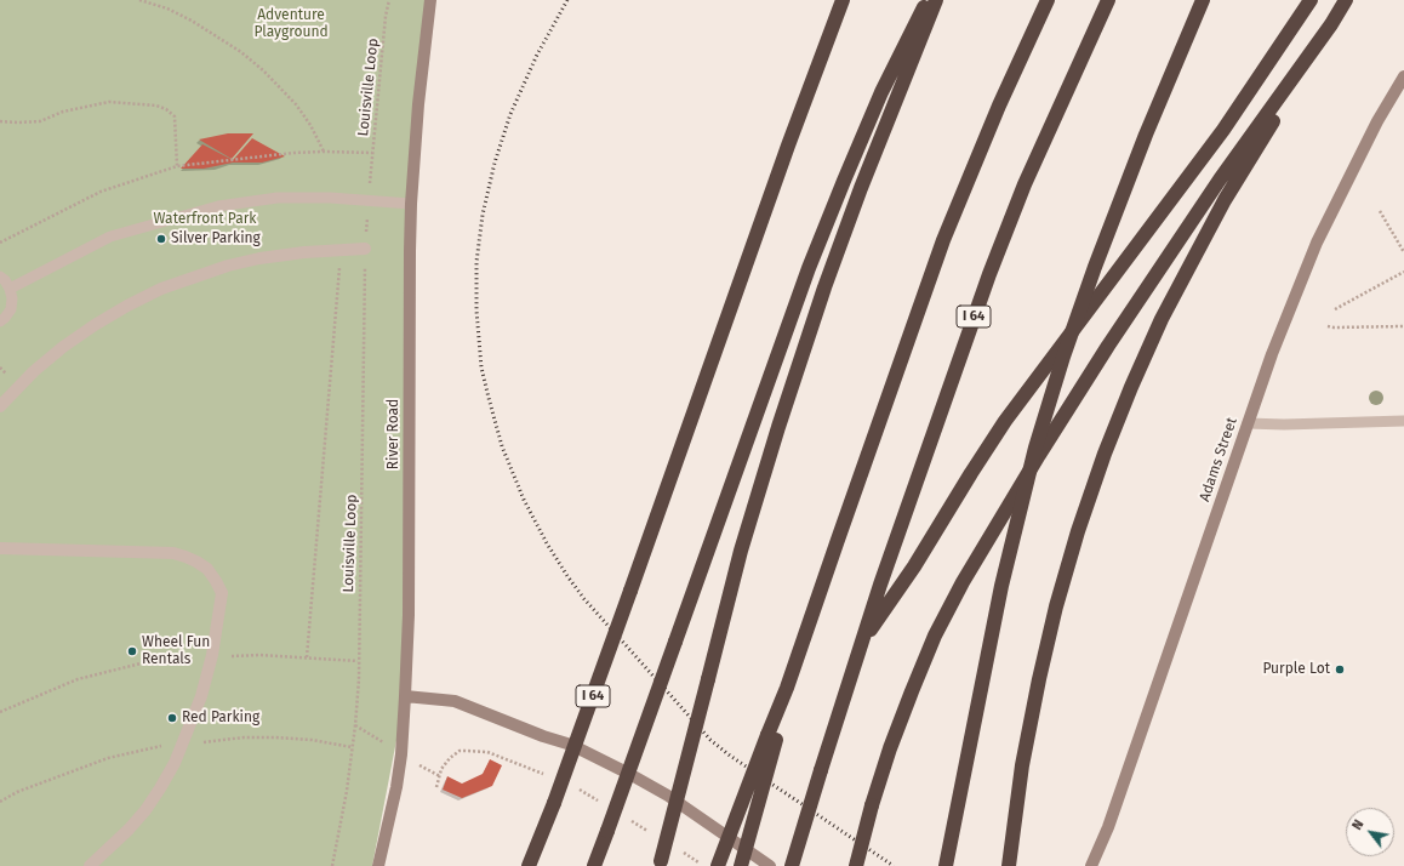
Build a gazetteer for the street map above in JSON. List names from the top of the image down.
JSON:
{
  "streets": {
    "highway": ["I 64"],
    "street": ["River Road", "Adams Street"],
    "path": ["Louisville Loop"]
  },
  "parks": ["Adventure Playground", "Waterfront Park"],
  "places": [
    "Silver Parking",
    "Wheel Fun Rentals",
    "Purple Lot",
    "Red Parking"
  ],
  "north": "top left"
}
